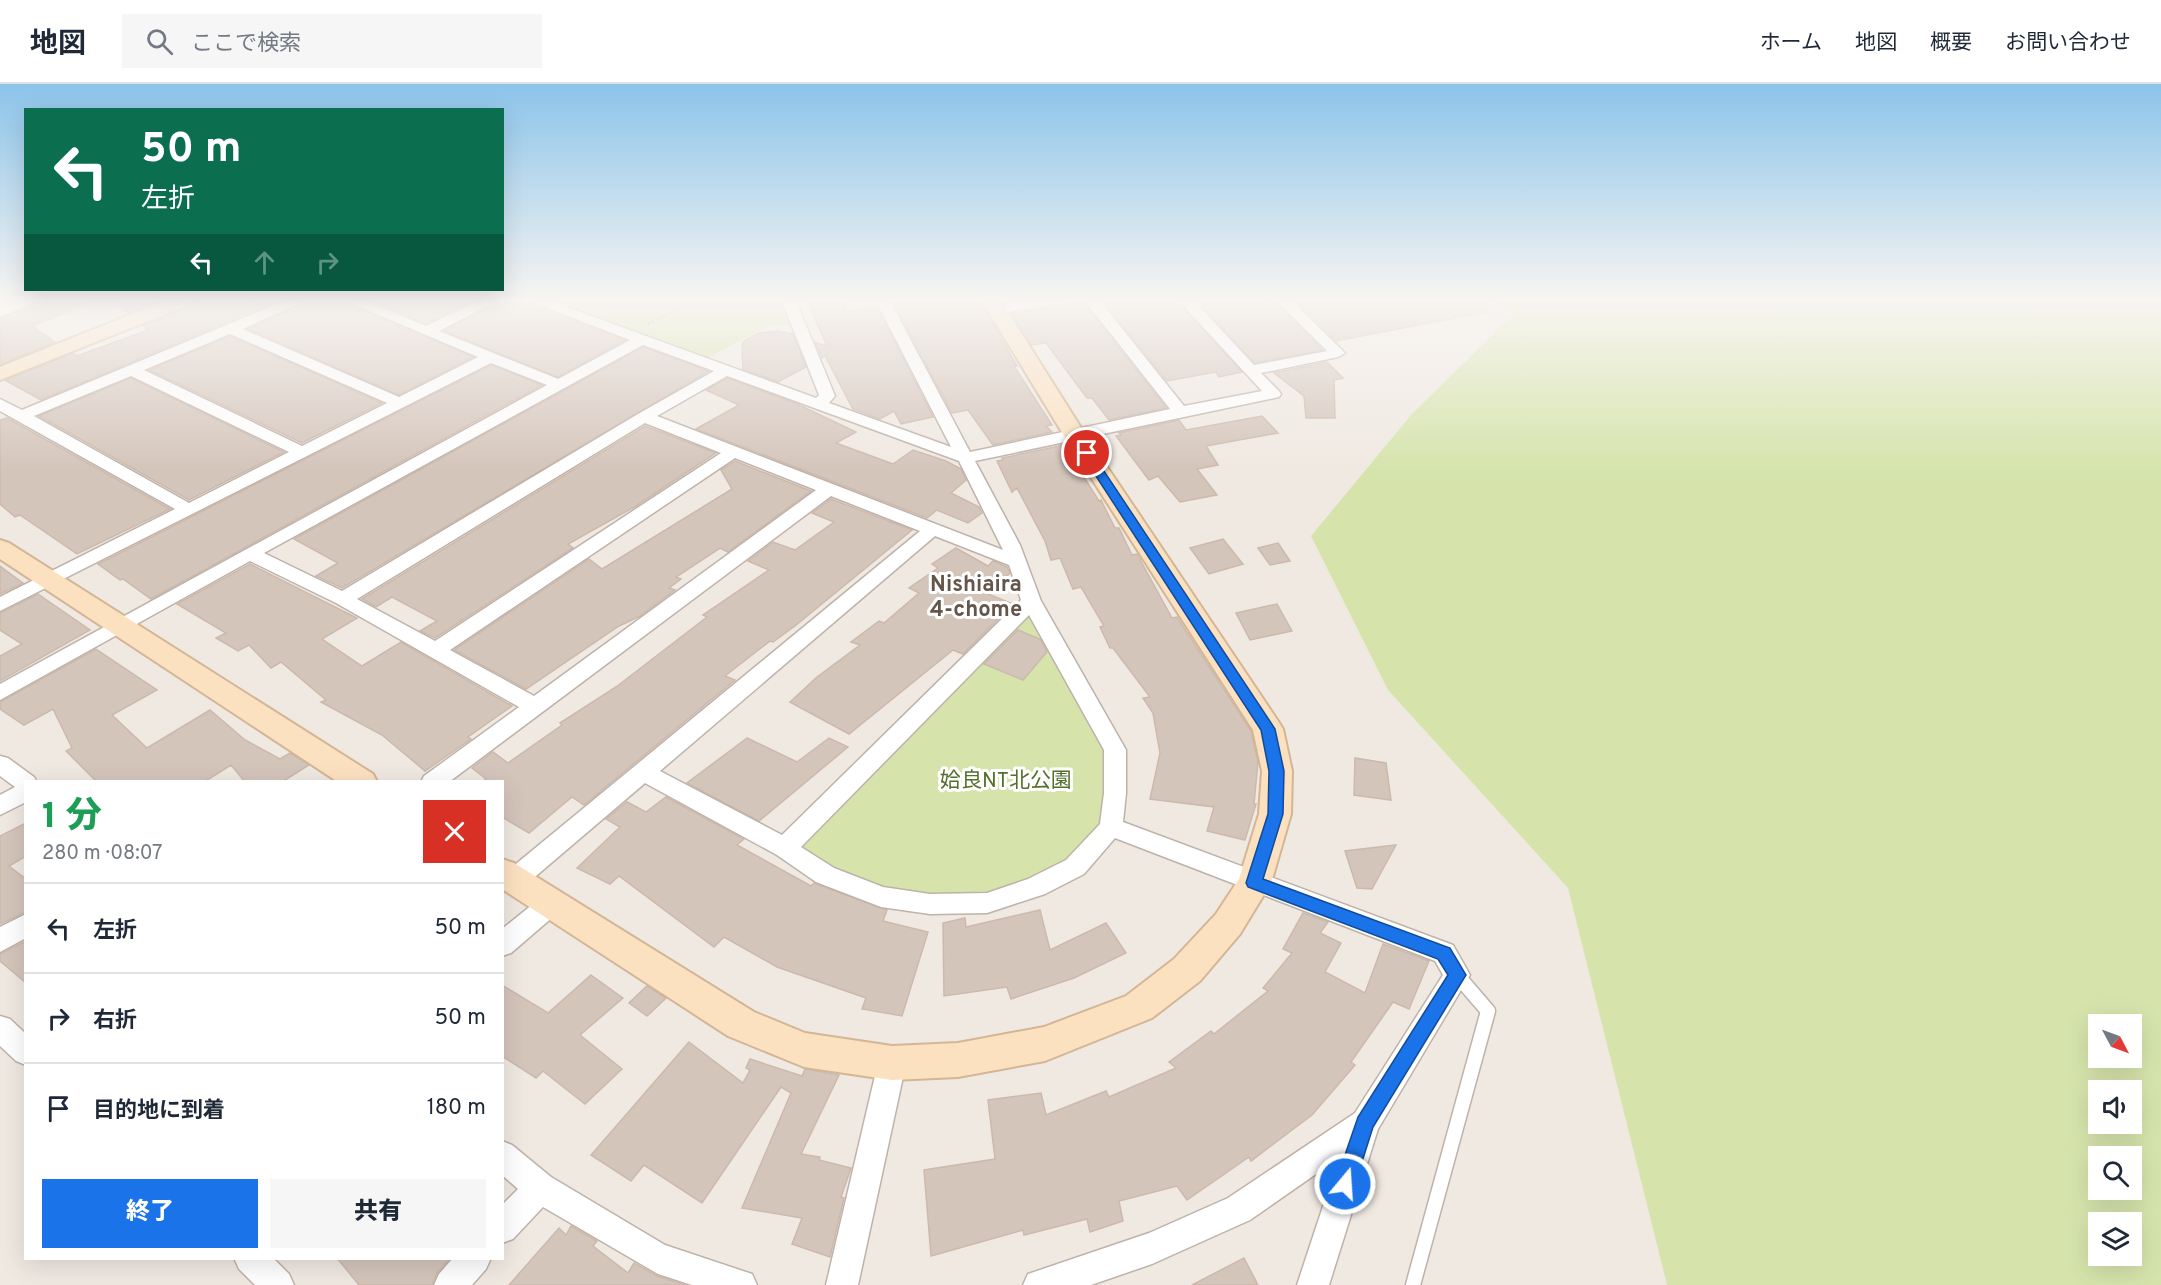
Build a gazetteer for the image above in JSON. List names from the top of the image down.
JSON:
{
  "districts": ["Nishiaira 4-chome"],
  "parks": ["姶良NT北公園"],
  "north": "bottom right",
  "page": {
    "header": "地図",
    "search": "ここで検索",
    "nav": [
      "ホーム",
      "地図",
      "概要",
      "お問い合わせ"
    ],
    "turn": ["50 m", "左折"],
    "heading": ["1 分", "280 m · 08:07"],
    "list": [
      {
        "name": "左折",
        "value": "50 m"
      },
      {
        "name": "右折",
        "value": "50 m"
      },
      {
        "name": "目的地に到着",
        "value": "180 m"
      }
    ],
    "buttons": ["終了", "共有"]
  }
}
